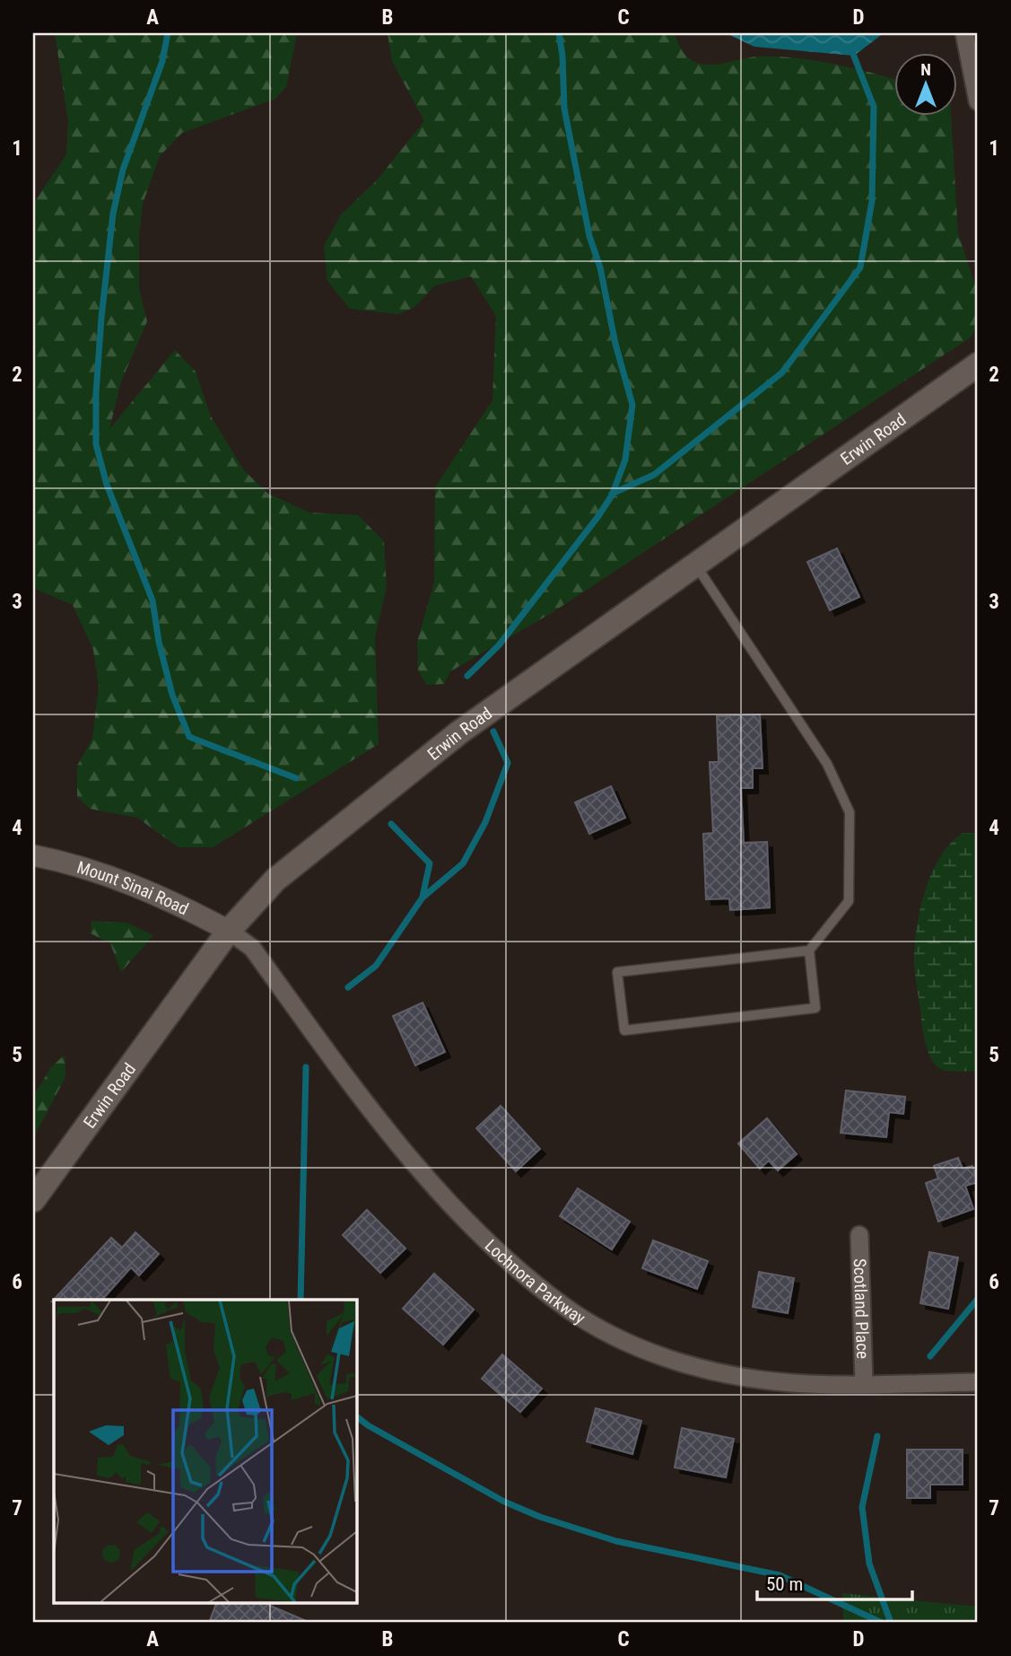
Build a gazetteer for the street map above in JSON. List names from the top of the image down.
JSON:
{
  "streets": {
    "main road": ["Erwin Road"],
    "street": ["Mount Sinai Road", "Lochnora Parkway", "Scotland Place"]
  },
  "crossings": [
    ["Erwin Road", "Mount Sinai Road"],
    ["Erwin Road", "Lochnora Parkway"],
    ["Mount Sinai Road", "Lochnora Parkway"],
    ["Lochnora Parkway", "Scotland Place"]
  ],
  "scale_bar": "50 m",
  "north": "top",
  "grid": {
    "columns": [
      "A",
      "B",
      "C",
      "D"
    ],
    "rows": [
      "1",
      "2",
      "3",
      "4",
      "5",
      "6",
      "7"
    ]
  }
}
